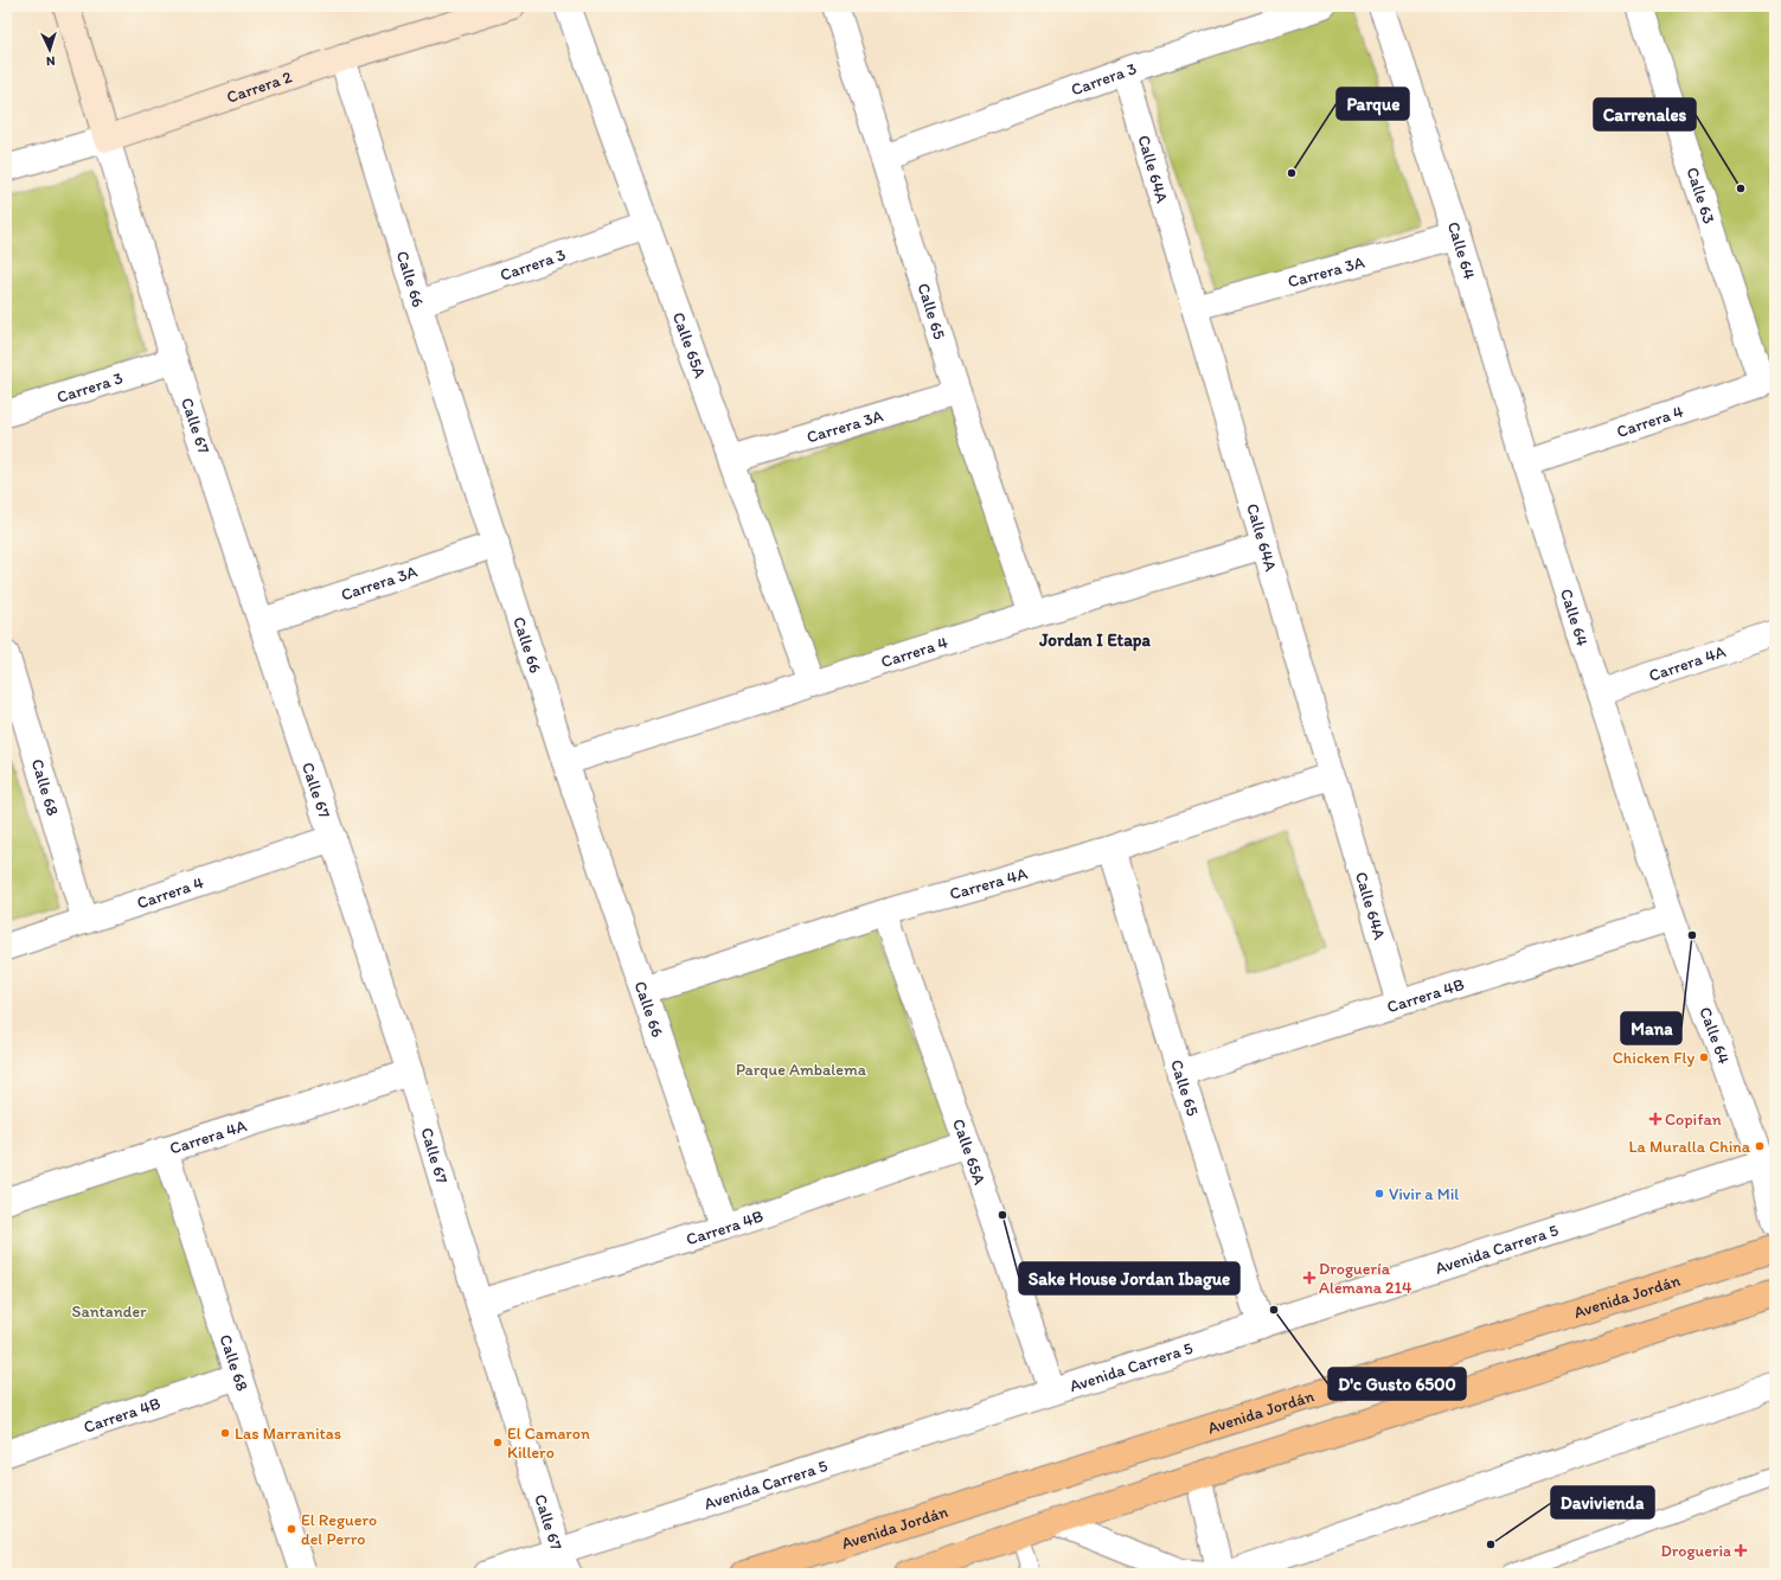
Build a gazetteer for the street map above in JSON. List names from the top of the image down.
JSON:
{
  "streets": {
    "main road": ["Avenida Jordán"],
    "street": [
      "Carrera 3",
      "Carrera 2",
      "Calle 64A",
      "Calle 63",
      "Calle 64",
      "Carrera 3A",
      "Calle 66",
      "Calle 65",
      "Calle 65A",
      "Carrera 4",
      "Calle 67",
      "Carrera 4A",
      "Calle 68",
      "Carrera 4B",
      "Avenida Carrera 5"
    ]
  },
  "crossings": [
    ["Carrera 3", "Calle 64A"],
    ["Carrera 3", "Calle 66"],
    ["Carrera 3", "Calle 65"],
    ["Carrera 3", "Calle 65A"],
    ["Carrera 3", "Calle 67"],
    ["Carrera 2", "Calle 66"],
    ["Carrera 2", "Calle 67"],
    ["Calle 64A", "Carrera 3A"],
    ["Calle 64A", "Carrera 4"],
    ["Calle 64A", "Carrera 4A"],
    ["Calle 64A", "Carrera 4B"],
    ["Calle 63", "Carrera 4"],
    ["Calle 64", "Carrera 3A"],
    ["Calle 64", "Carrera 4"],
    ["Calle 64", "Carrera 4A"],
    ["Calle 64", "Carrera 4B"],
    ["Calle 64", "Avenida Carrera 5"],
    ["Carrera 3A", "Calle 66"],
    ["Carrera 3A", "Calle 65"],
    ["Carrera 3A", "Calle 65A"],
    ["Carrera 3A", "Calle 67"],
    ["Calle 66", "Carrera 4"],
    ["Calle 66", "Carrera 4A"],
    ["Calle 66", "Carrera 4B"],
    ["Calle 65", "Carrera 4"],
    ["Calle 65", "Carrera 4A"],
    ["Calle 65", "Carrera 4B"],
    ["Calle 65", "Avenida Carrera 5"],
    ["Calle 65A", "Carrera 4"],
    ["Calle 65A", "Carrera 4A"],
    ["Calle 65A", "Carrera 4B"],
    ["Calle 65A", "Avenida Carrera 5"],
    ["Carrera 4", "Calle 67"],
    ["Carrera 4", "Calle 68"],
    ["Calle 67", "Carrera 4A"],
    ["Calle 67", "Carrera 4B"],
    ["Calle 67", "Avenida Carrera 5"],
    ["Carrera 4A", "Calle 68"],
    ["Calle 68", "Carrera 4B"]
  ],
  "districts": ["Jordan I Etapa"],
  "parks": ["Parque Ambalema", "Santander"],
  "places": {
    "other": [
      "Parque",
      "Carrenales",
      "Mana",
      "Chicken Fly",
      "La Muralla China",
      "Vivir a Mil",
      "Sake House Jordan Ibague",
      "D'c Gusto 6500",
      "Las Marranitas",
      "El Camaron Killero",
      "El Reguero del Perro",
      "Davivienda"
    ],
    "health": ["Copifan", "Droguería Alemana 214", "Drogueria"]
  },
  "north": "bottom"
}
